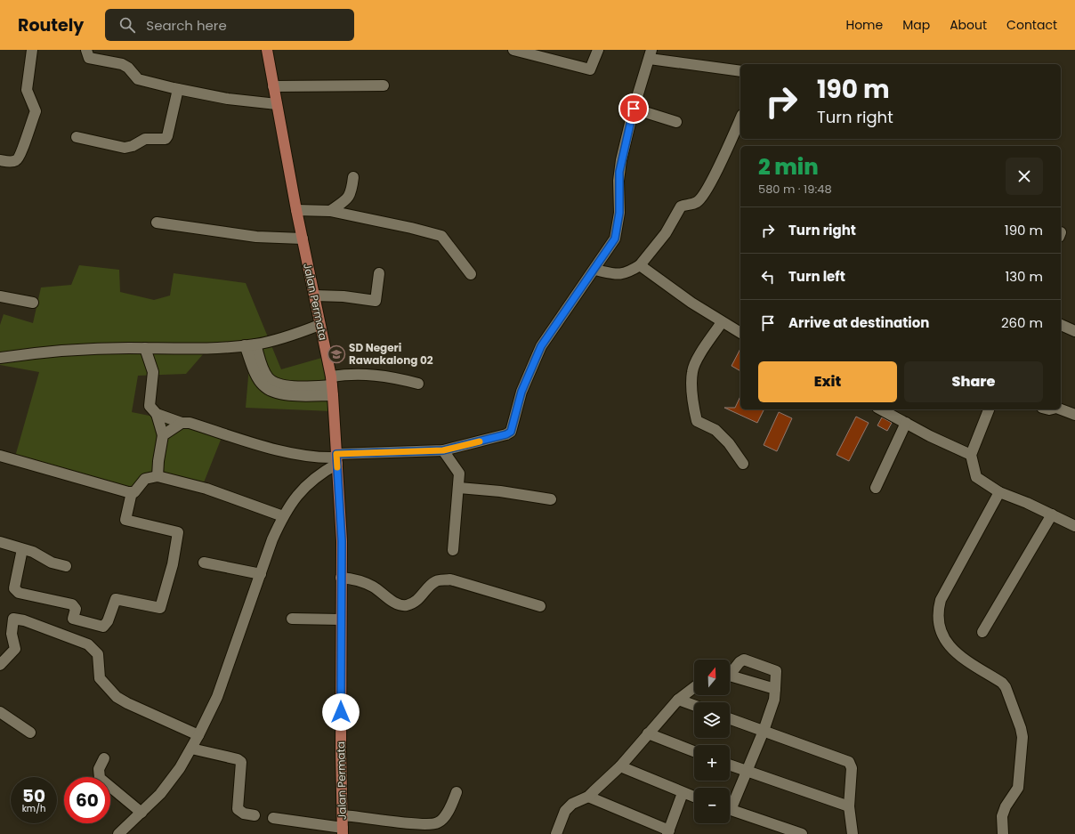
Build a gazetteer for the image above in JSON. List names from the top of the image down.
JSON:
{
  "streets": {
    "main road": ["Jalan Permata"]
  },
  "places": {
    "school or university": ["SD Negeri Rawakalong 02"]
  },
  "north": "top",
  "page": {
    "header": "Routely",
    "search": "Search here",
    "nav": [
      "Home",
      "Map",
      "About",
      "Contact"
    ],
    "turn": ["190 m", "Turn right"],
    "heading": ["2 min", "580 m · 19:48"],
    "list": [
      {
        "name": "Turn right",
        "value": "190 m"
      },
      {
        "name": "Turn left",
        "value": "130 m"
      },
      {
        "name": "Arrive at destination",
        "value": "260 m"
      }
    ],
    "buttons": ["Exit", "Share"],
    "map_buttons": ["+", "−"],
    "speed": "50 km/h",
    "limit": "60"
  }
}
